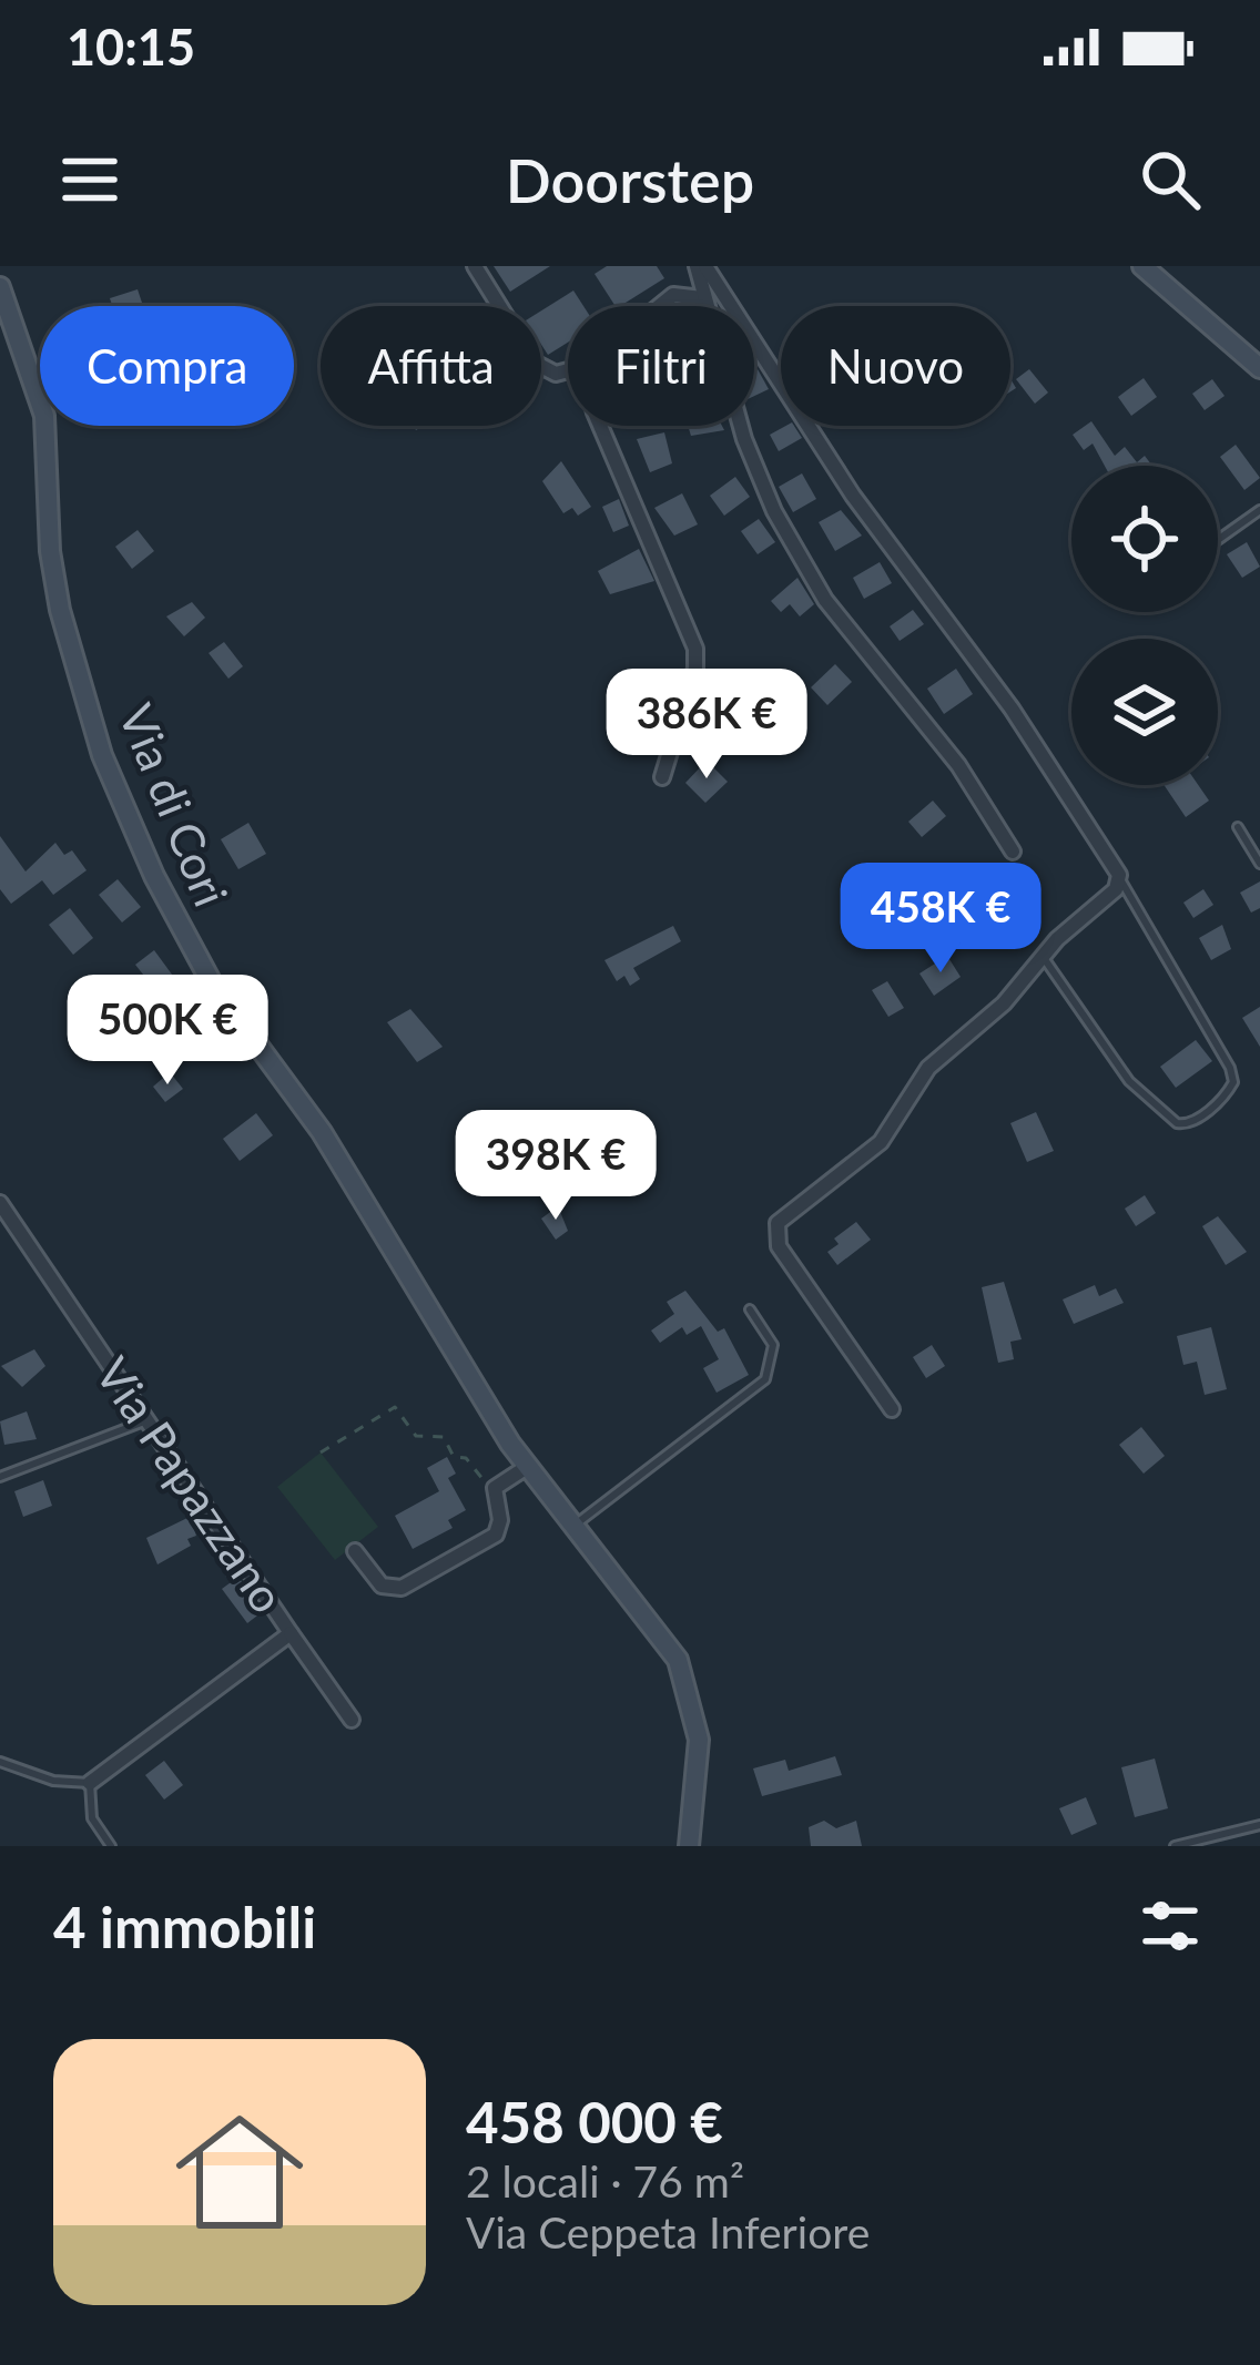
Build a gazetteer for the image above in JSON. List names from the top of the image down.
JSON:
{
  "streets": {
    "main road": ["Via di Cori"],
    "street": ["Via Papazzano"]
  },
  "page": {
    "status": "10:15",
    "header": "Doorstep",
    "chip": [
      "Compra",
      "Affitta",
      "Filtri",
      "Nuovo"
    ],
    "price": [
      "386K €",
      "458K €",
      "500K €",
      "398K €"
    ],
    "heading": "4 immobili",
    "list": [
      {
        "name": "458 000 €",
        "note": "2 locali · 76 m² · Via Ceppeta Inferiore"
      }
    ]
  }
}
